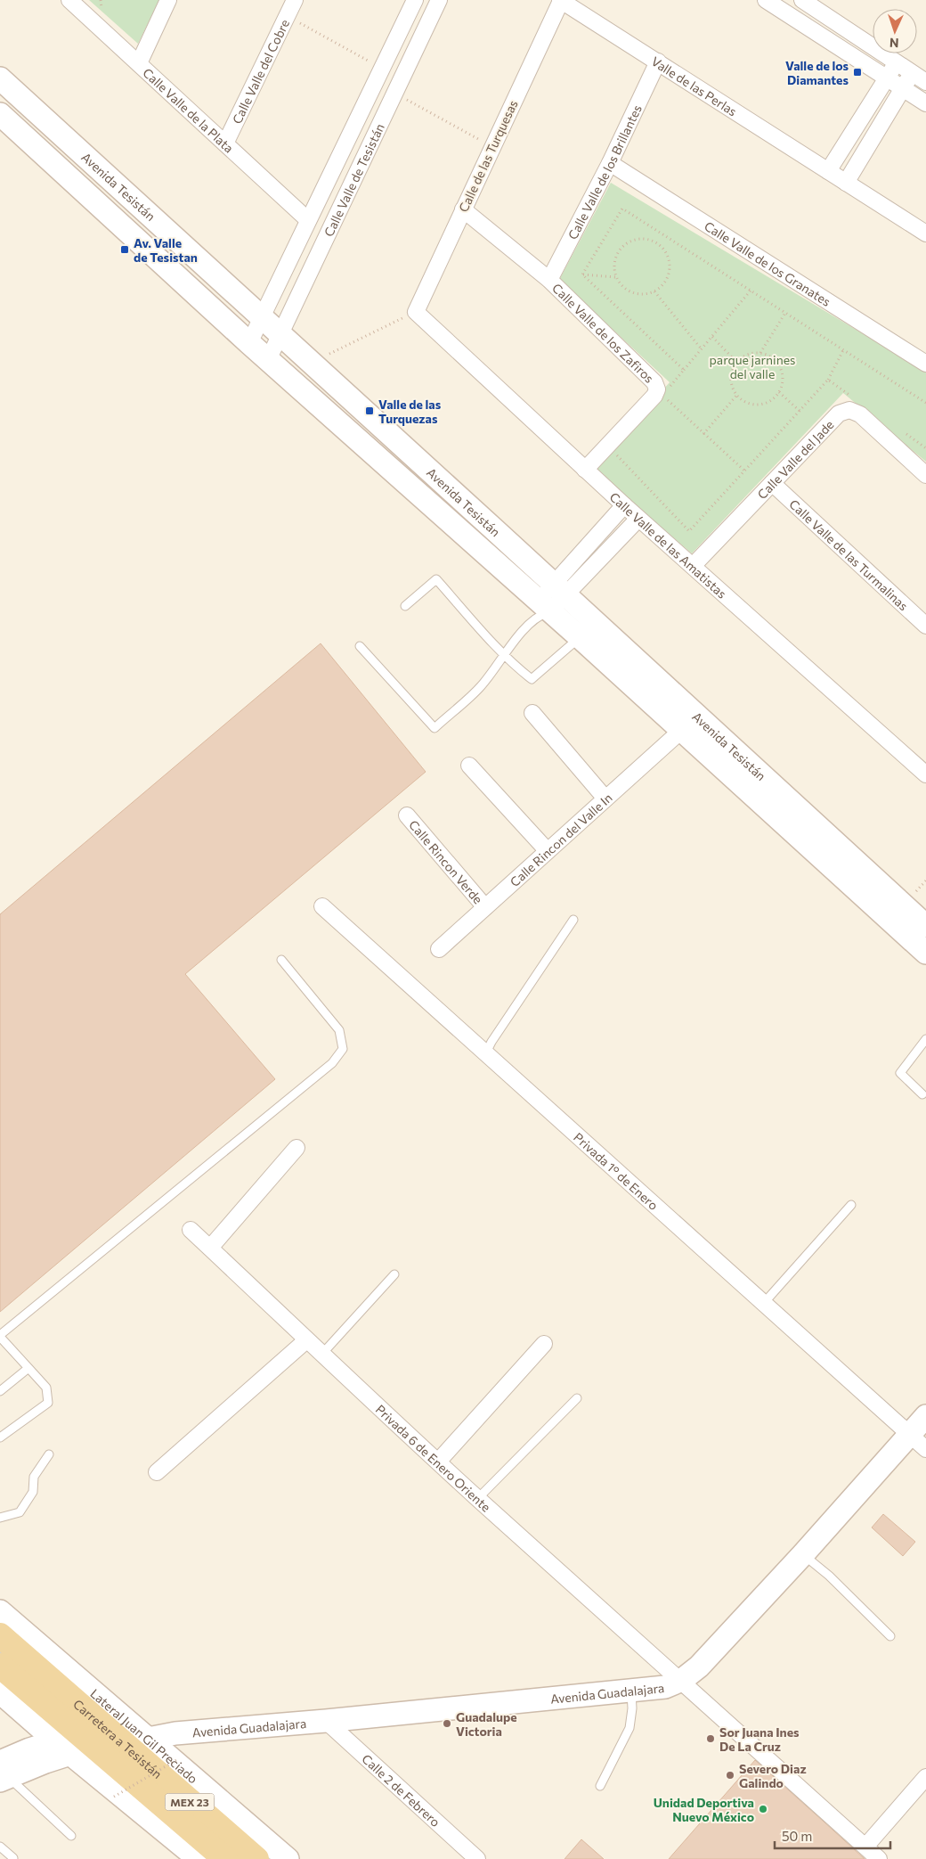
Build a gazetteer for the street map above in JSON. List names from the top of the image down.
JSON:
{
  "streets": {
    "main road": ["Carretera a Tesistán", "MEX 23"],
    "street": [
      "Calle Valle del Cobre",
      "Valle de las Perlas",
      "Calle Valle de la Plata",
      "Calle de las Turquesas",
      "Calle Valle de los Brillantes",
      "Calle Valle de Tesistán",
      "Avenida Tesistán",
      "Calle Valle de los Granates",
      "Calle Valle de los Zafiros",
      "Calle Valle del Jade",
      "Calle Valle de las Amatistas",
      "Calle Valle de las Turmalinas",
      "Calle Rincon del Valle In",
      "Calle Rincon Verde",
      "Privada 1° de Enero",
      "Privada 6 de Enero Oriente",
      "Avenida Guadalajara",
      "Lateral Juan Gil Preciado",
      "Calle 2 de Febrero"
    ]
  },
  "crossings": [
    ["Calle Valle del Cobre", "Calle Valle de la Plata"],
    ["Valle de las Perlas", "Calle de las Turquesas"],
    ["Valle de las Perlas", "Calle Valle de los Brillantes"],
    ["Calle Valle de la Plata", "Calle Valle de Tesistán"],
    ["Calle de las Turquesas", "Calle Valle de los Zafiros"],
    ["Calle de las Turquesas", "Calle Valle de las Amatistas"],
    ["Calle Valle de los Brillantes", "Calle Valle de los Granates"],
    ["Calle Valle de los Brillantes", "Calle Valle de los Zafiros"],
    ["Calle Valle de Tesistán", "Avenida Tesistán"],
    ["Avenida Tesistán", "Calle Rincon del Valle In"],
    ["Calle Valle de los Zafiros", "Calle Valle de las Amatistas"],
    ["Calle Valle del Jade", "Calle Valle de las Amatistas"],
    ["Calle Valle del Jade", "Calle Valle de las Turmalinas"],
    ["Calle Rincon del Valle In", "Calle Rincon Verde"],
    ["Privada 1° de Enero", "Avenida Guadalajara"],
    ["Privada 6 de Enero Oriente", "Avenida Guadalajara"],
    ["Avenida Guadalajara", "Lateral Juan Gil Preciado"],
    ["Avenida Guadalajara", "Carretera a Tesistán"],
    ["Avenida Guadalajara", "Calle 2 de Febrero"],
    ["Lateral Juan Gil Preciado", "Carretera a Tesistán"]
  ],
  "parks": ["parque jarnines del valle"],
  "places": {
    "transit": ["Valle de los Diamantes", "Av. Valle de Tesistan", "Valle de las Turquezas"],
    "other": [
      "Guadalupe Victoria",
      "Sor Juana Ines De La Cruz",
      "Severo Diaz Galindo",
      "Unidad Deportiva Nuevo México"
    ]
  },
  "scale_bar": "50 m",
  "north": "bottom"
}
